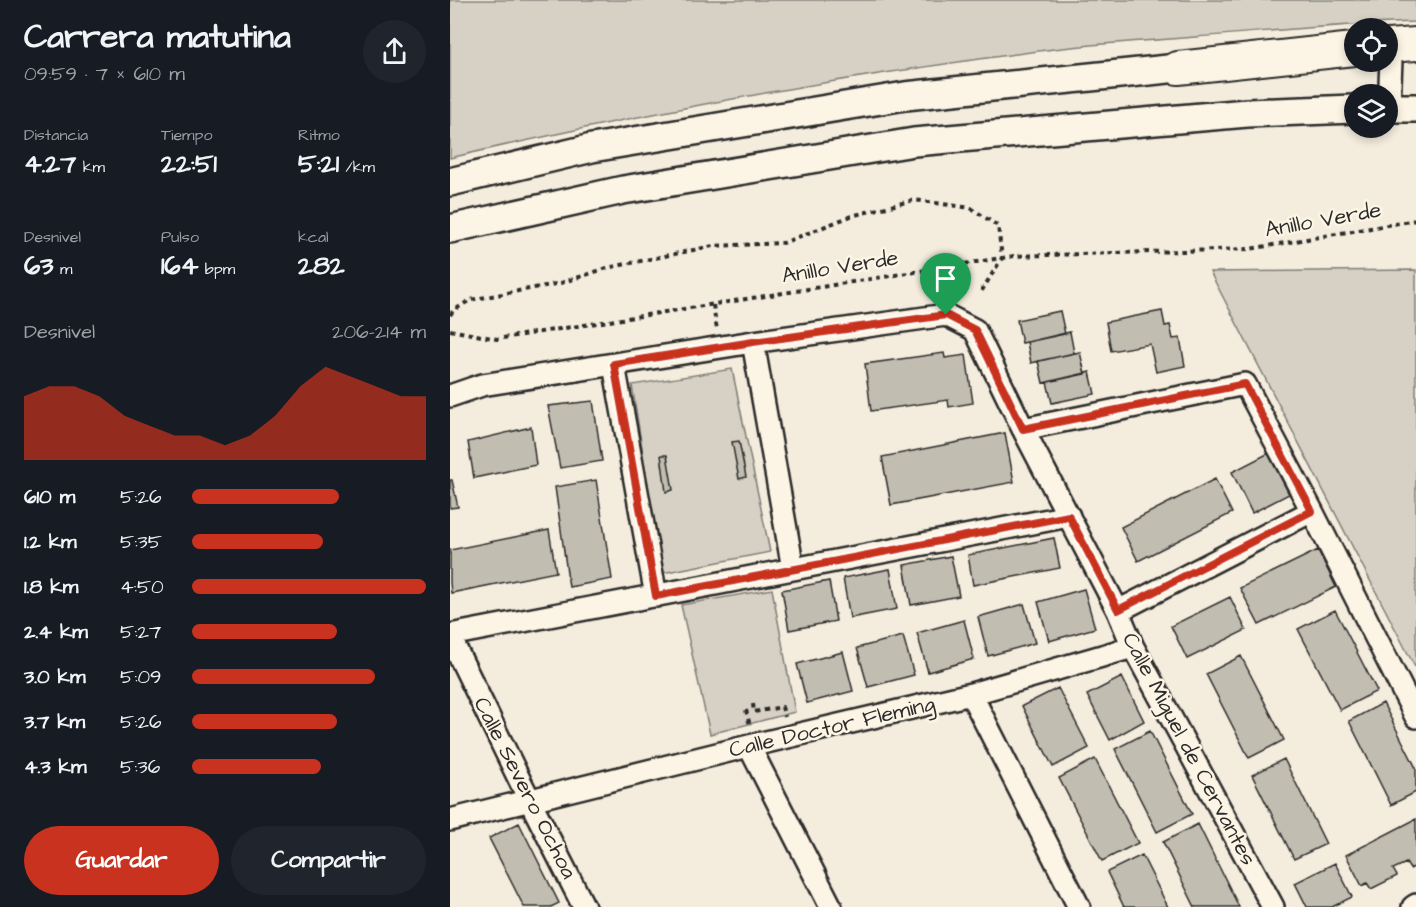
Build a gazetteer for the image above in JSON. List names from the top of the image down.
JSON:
{
  "streets": {
    "street": ["Calle Doctor Fleming", "Calle Miguel de Cervantes", "Calle Severo Ochoa"],
    "path": ["Anillo Verde"]
  },
  "crossings": [
    ["Calle Doctor Fleming", "Calle Miguel de Cervantes"],
    ["Calle Doctor Fleming", "Calle Severo Ochoa"]
  ],
  "page": {
    "heading": ["Carrera matutina", "09:59 · 7 × 610 m"],
    "stats": [
      ["Distancia", "4.27 km"],
      ["Tiempo", "22:51"],
      ["Ritmo", "5:21 /km"],
      ["Desnivel", "63 m"],
      ["Pulso", "164 bpm"],
      ["kcal", "282"]
    ],
    "chart": ["Desnivel", "206–214 m"],
    "list": [
      {
        "name": "610 m",
        "note": "5:26"
      },
      {
        "name": "1.2 km",
        "note": "5:35"
      },
      {
        "name": "1.8 km",
        "note": "4:50"
      },
      {
        "name": "2.4 km",
        "note": "5:27"
      },
      {
        "name": "3.0 km",
        "note": "5:09"
      },
      {
        "name": "3.7 km",
        "note": "5:26"
      },
      {
        "name": "4.3 km",
        "note": "5:36"
      }
    ],
    "buttons": ["Guardar", "Compartir"]
  }
}
